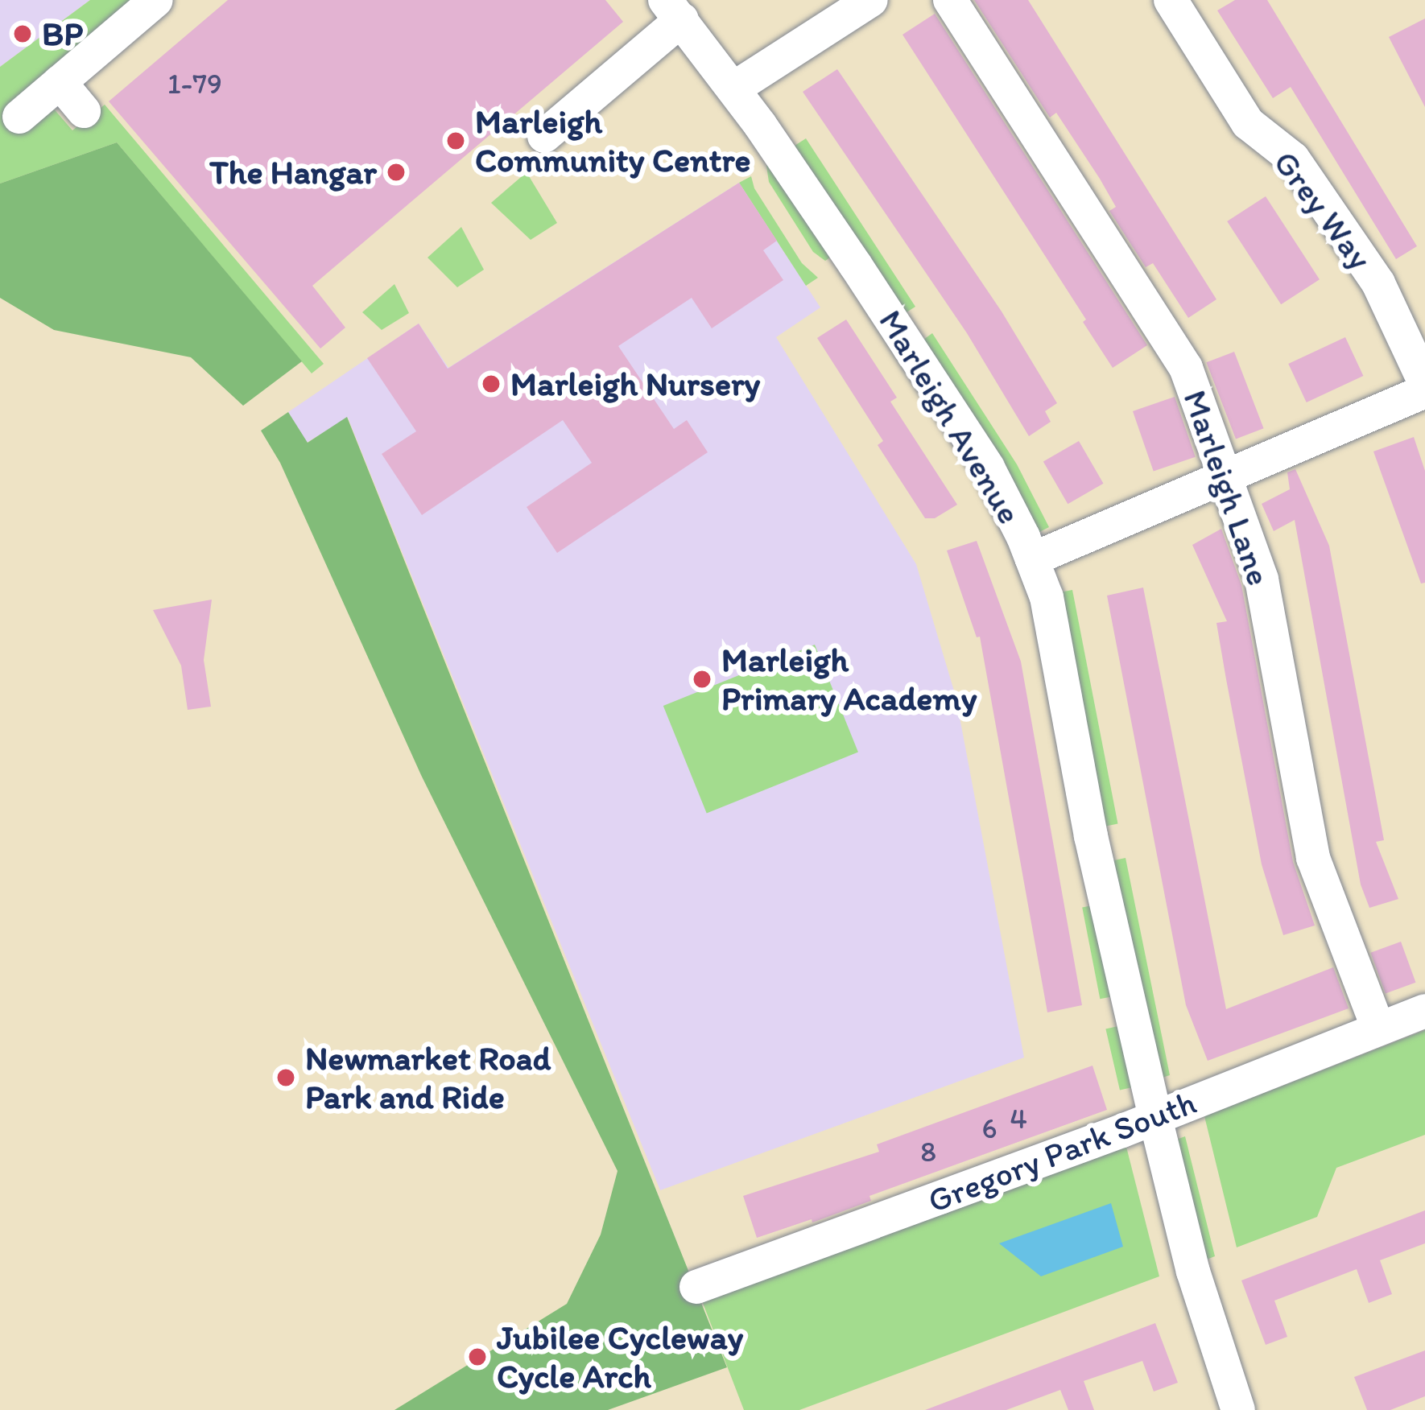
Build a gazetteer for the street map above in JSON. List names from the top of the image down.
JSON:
{
  "streets": {
    "street": [
      "Grey Way",
      "Marleigh Avenue",
      "Marleigh Lane",
      "Gregory Park South"
    ]
  },
  "crossings": [
    ["Marleigh Avenue", "Gregory Park South"],
    ["Marleigh Lane", "Gregory Park South"]
  ],
  "places": [
    "BP",
    "Marleigh Community Centre",
    "The Hangar",
    "Marleigh Nursery",
    "Marleigh Primary Academy",
    "Newmarket Road Park and Ride",
    "Jubilee Cycleway Cycle Arch"
  ],
  "house_numbers": [
    "1-79",
    "4",
    "6",
    "8"
  ]
}
